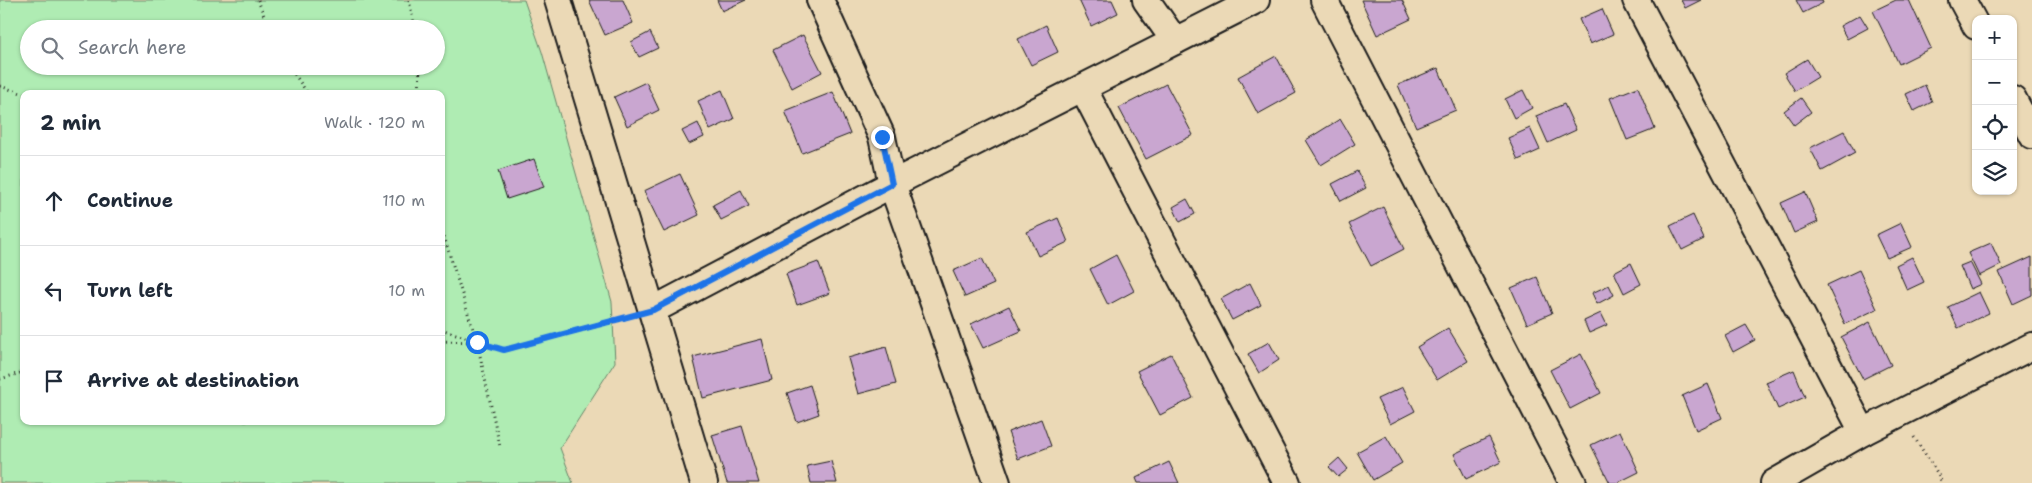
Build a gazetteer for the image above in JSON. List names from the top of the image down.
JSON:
{
  "page": {
    "map_buttons": ["+", "−"],
    "search": "Search here",
    "heading": ["2 min", "Walk · 120 m"],
    "list": [
      ["Continue", "110 m"],
      ["Turn left", "10 m"],
      "Arrive at destination"
    ]
  }
}
